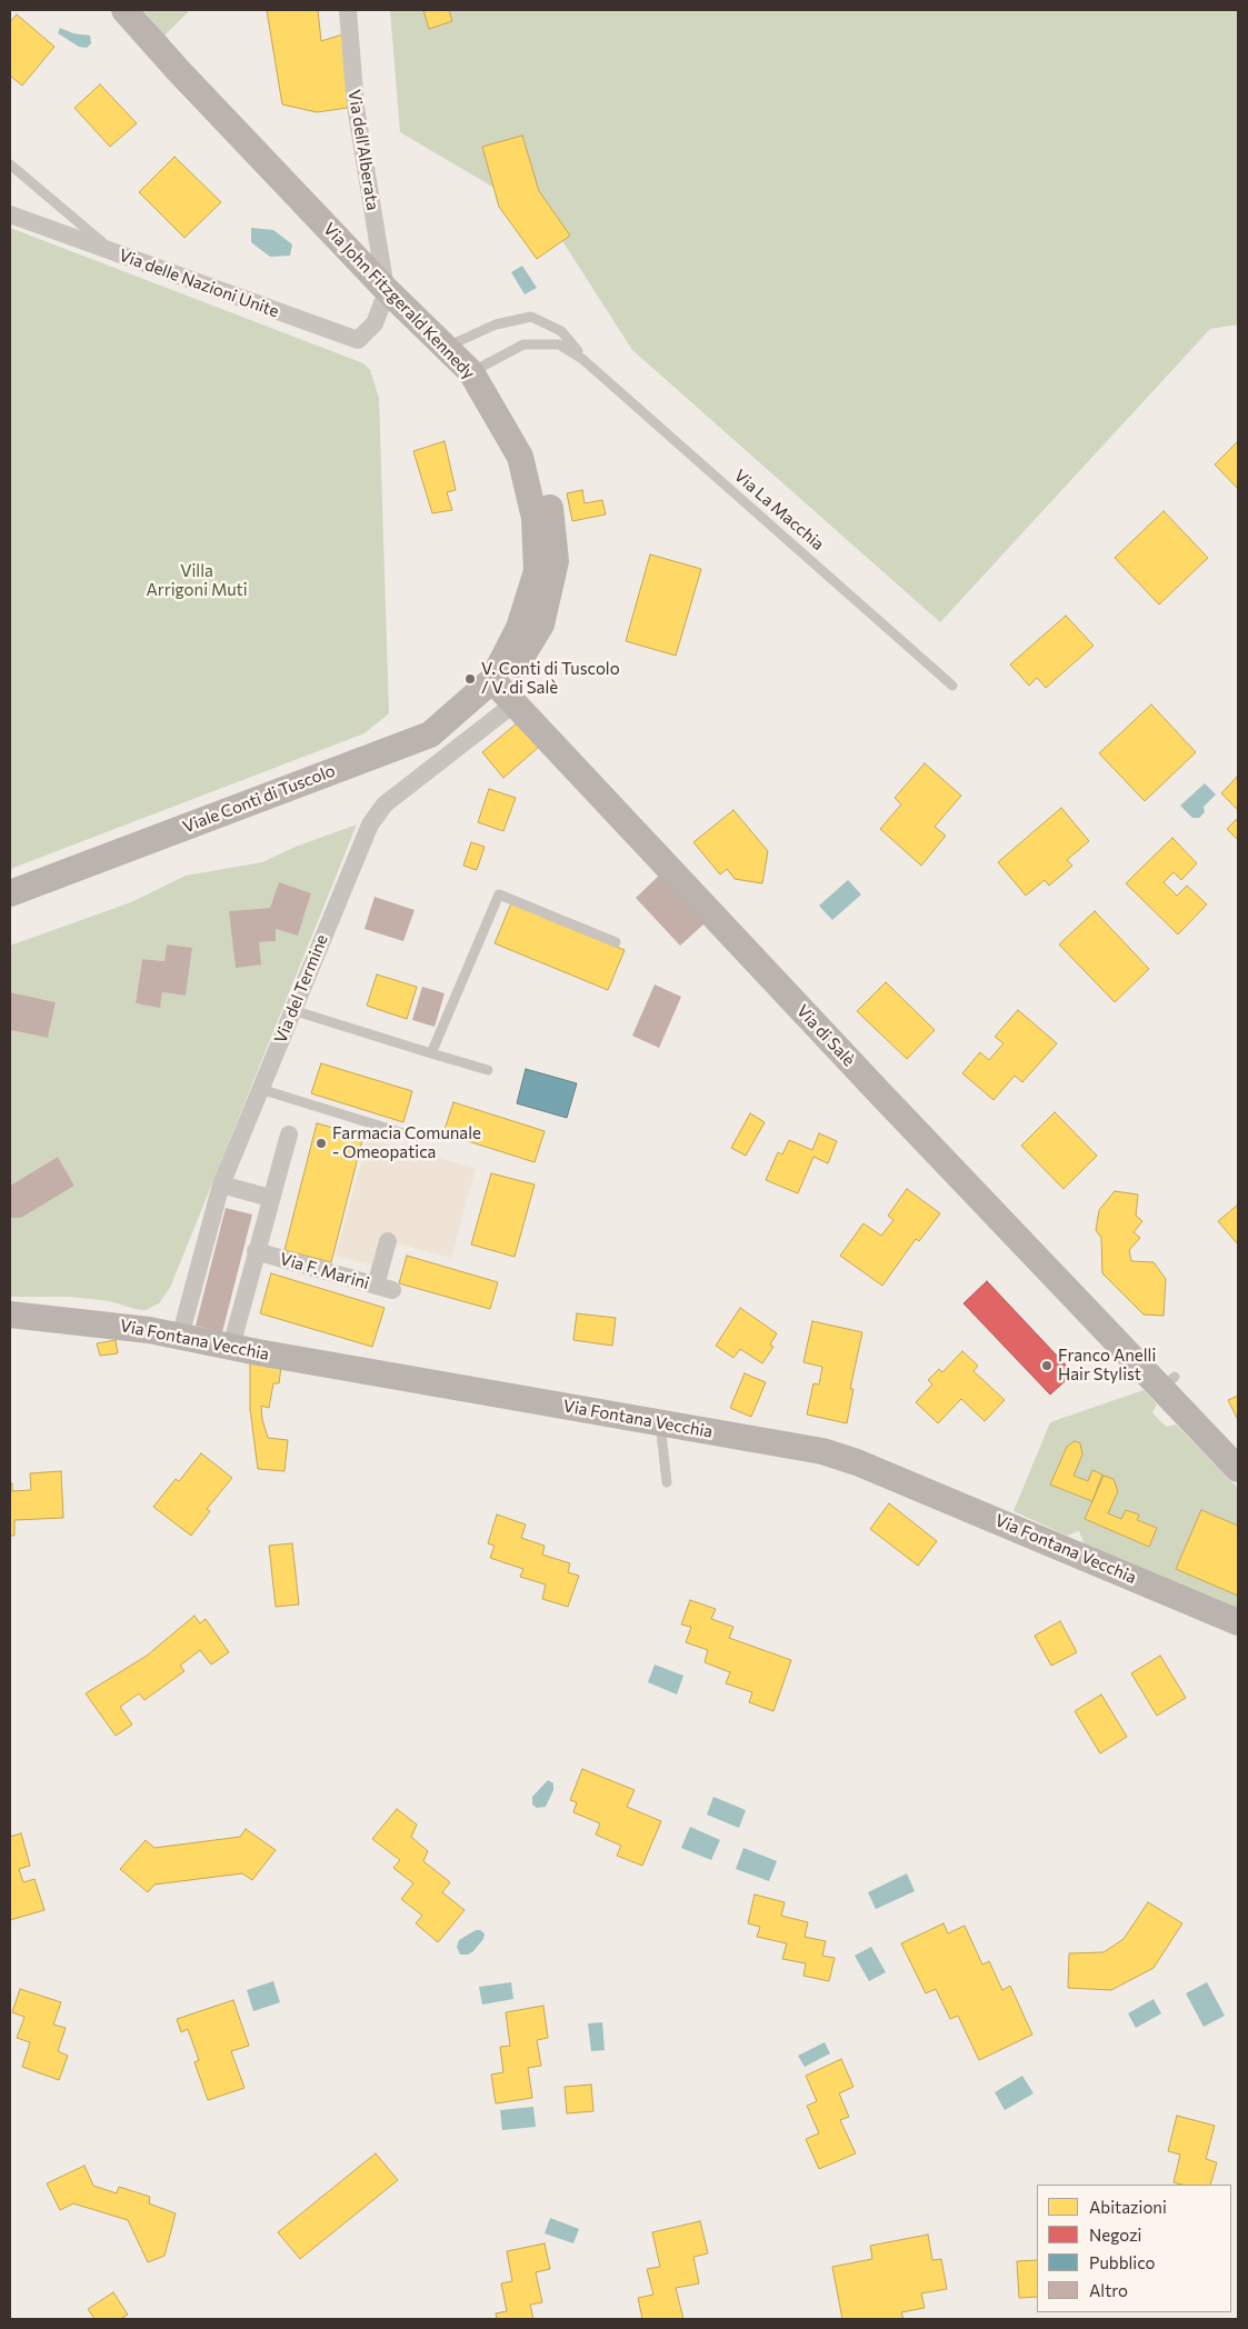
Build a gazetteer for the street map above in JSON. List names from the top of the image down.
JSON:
{
  "streets": {
    "main road": [
      "Via John Fitzgerald Kennedy",
      "Viale Conti di Tuscolo",
      "Via di Salè",
      "Via Fontana Vecchia"
    ],
    "street": [
      "Via dell'Alberata",
      "Via delle Nazioni Unite",
      "Via del Termine",
      "Via F. Marini"
    ],
    "lane": ["Via La Macchia"]
  },
  "crossings": [
    ["Via dell'Alberata", "Via delle Nazioni Unite"],
    ["Via dell'Alberata", "Via John Fitzgerald Kennedy"],
    ["Via delle Nazioni Unite", "Via John Fitzgerald Kennedy"],
    ["Via John Fitzgerald Kennedy", "Via La Macchia"],
    ["Via John Fitzgerald Kennedy", "Viale Conti di Tuscolo"],
    ["Via John Fitzgerald Kennedy", "Via del Termine"],
    ["Via John Fitzgerald Kennedy", "Via di Salè"],
    ["Viale Conti di Tuscolo", "Via del Termine"],
    ["Viale Conti di Tuscolo", "Via di Salè"],
    ["Via del Termine", "Via di Salè"],
    ["Via del Termine", "Via Fontana Vecchia"]
  ],
  "parks": ["Villa Arrigoni Muti"],
  "places": ["V. Conti di Tuscolo / V. di Salè", "Farmacia Comunale - Omeopatica", "Franco Anelli Hair Stylist"],
  "legend": [
    "Abitazioni",
    "Negozi",
    "Pubblico",
    "Altro"
  ]
}
